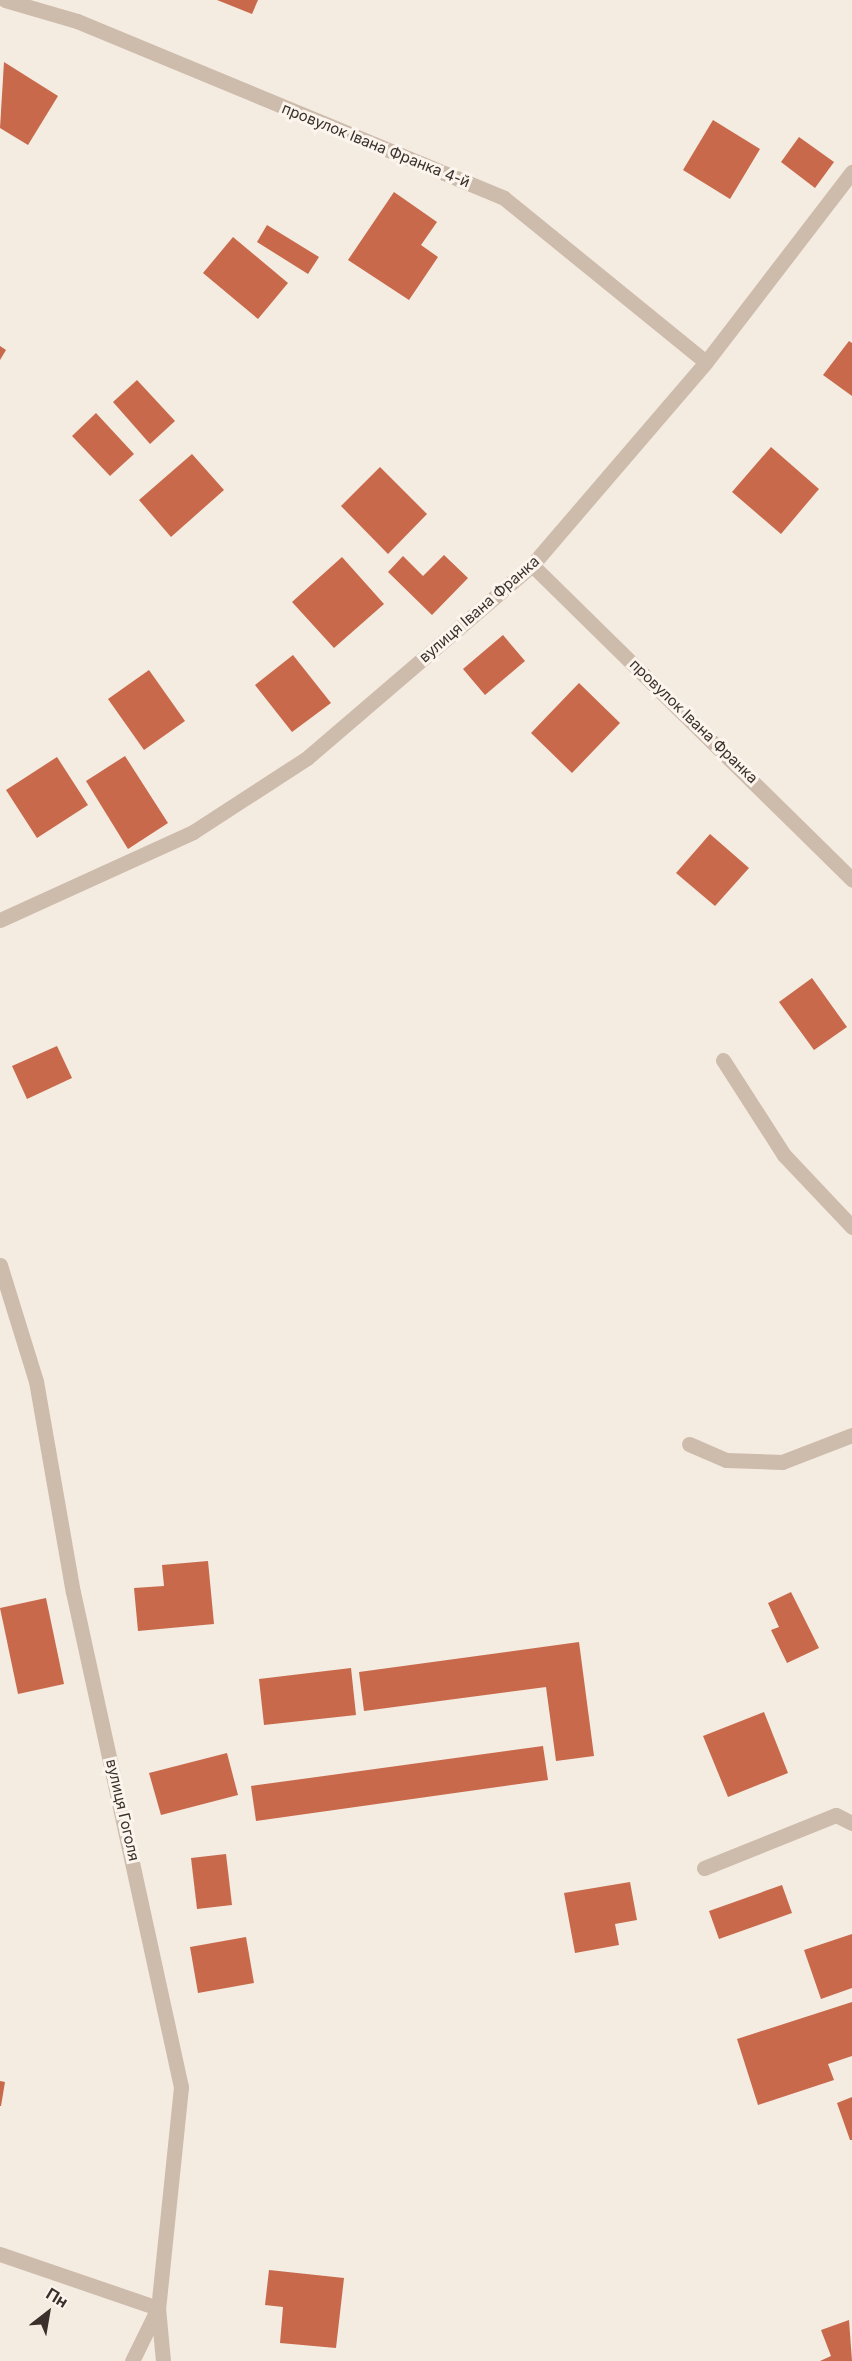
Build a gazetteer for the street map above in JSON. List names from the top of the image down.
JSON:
{
  "streets": {
    "street": [
      "провулок Івана Франка 4-й",
      "вулиця Івана Франка",
      "провулок Івана Франка",
      "вулиця Гоголя"
    ]
  },
  "crossings": [
    ["провулок Івана Франка 4-й", "вулиця Івана Франка"],
    ["вулиця Івана Франка", "провулок Івана Франка"]
  ],
  "north": "top right"
}
